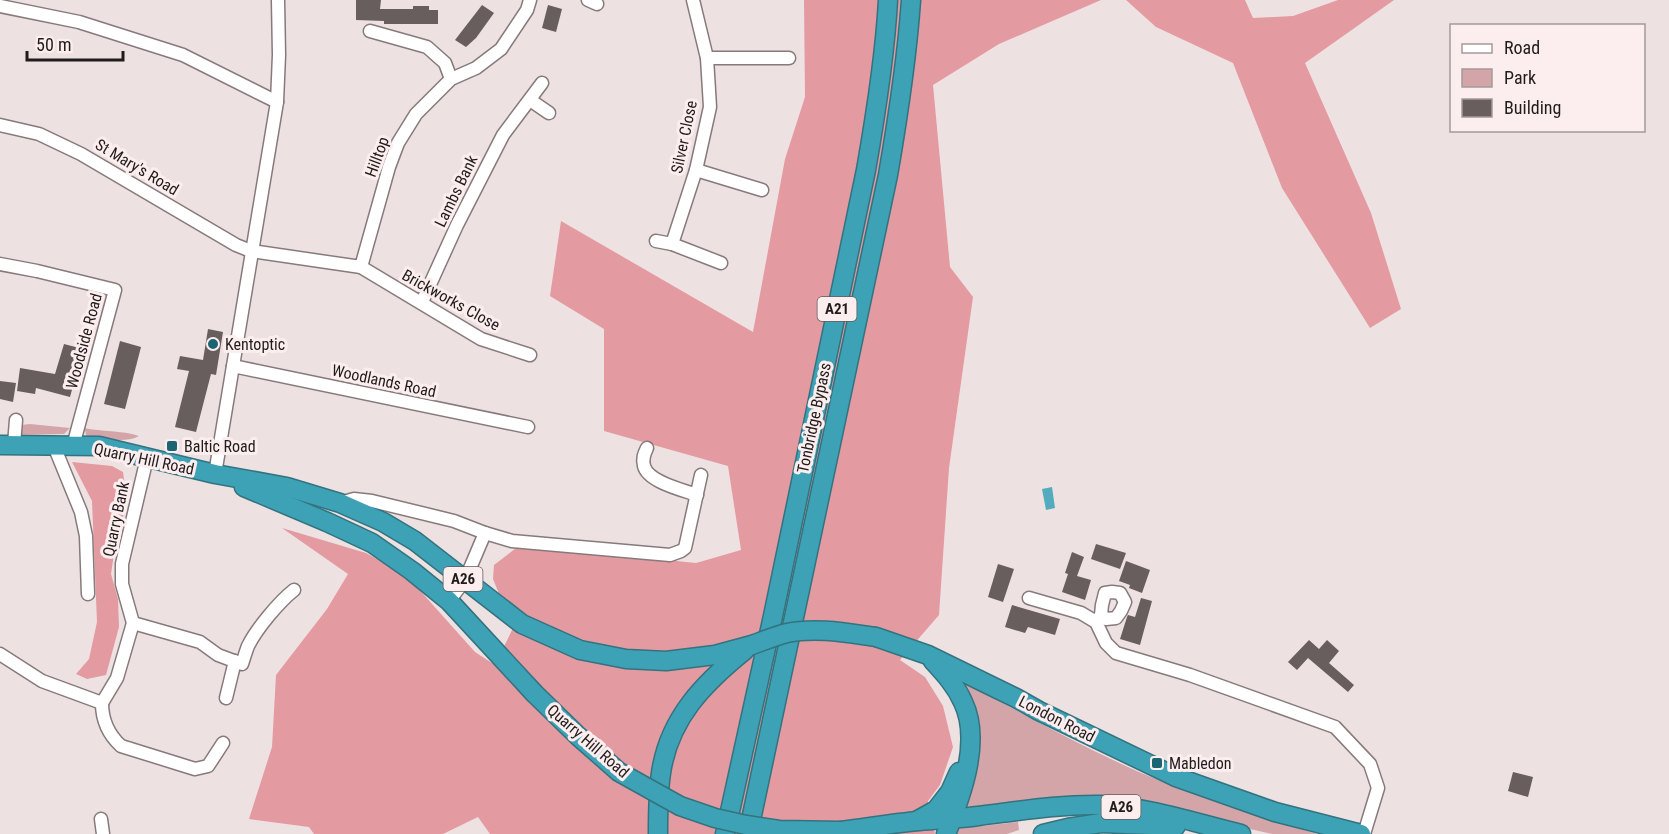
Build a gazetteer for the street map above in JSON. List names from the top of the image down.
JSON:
{
  "streets": {
    "highway": [
      "A21",
      "Tonbridge Bypass",
      "Quarry Hill Road",
      "A26",
      "London Road"
    ],
    "street": [
      "Silver Close",
      "Hilltop",
      "St Mary's Road",
      "Lambs Bank",
      "Brickworks Close",
      "Woodside Road",
      "Woodlands Road",
      "Quarry Bank"
    ]
  },
  "crossings": [
    ["Hilltop", "Brickworks Close"],
    ["Lambs Bank", "Brickworks Close"],
    ["Woodside Road", "Quarry Hill Road"],
    ["Quarry Hill Road", "Quarry Bank"],
    ["Quarry Hill Road", "A26"],
    ["Quarry Hill Road", "London Road"],
    ["A26", "London Road"]
  ],
  "places": {
    "other": ["Kentoptic"],
    "transit": ["Baltic Road", "Mabledon"]
  },
  "legend": ["Road", "Park", "Building"],
  "scale_bar": "50 m"
}
